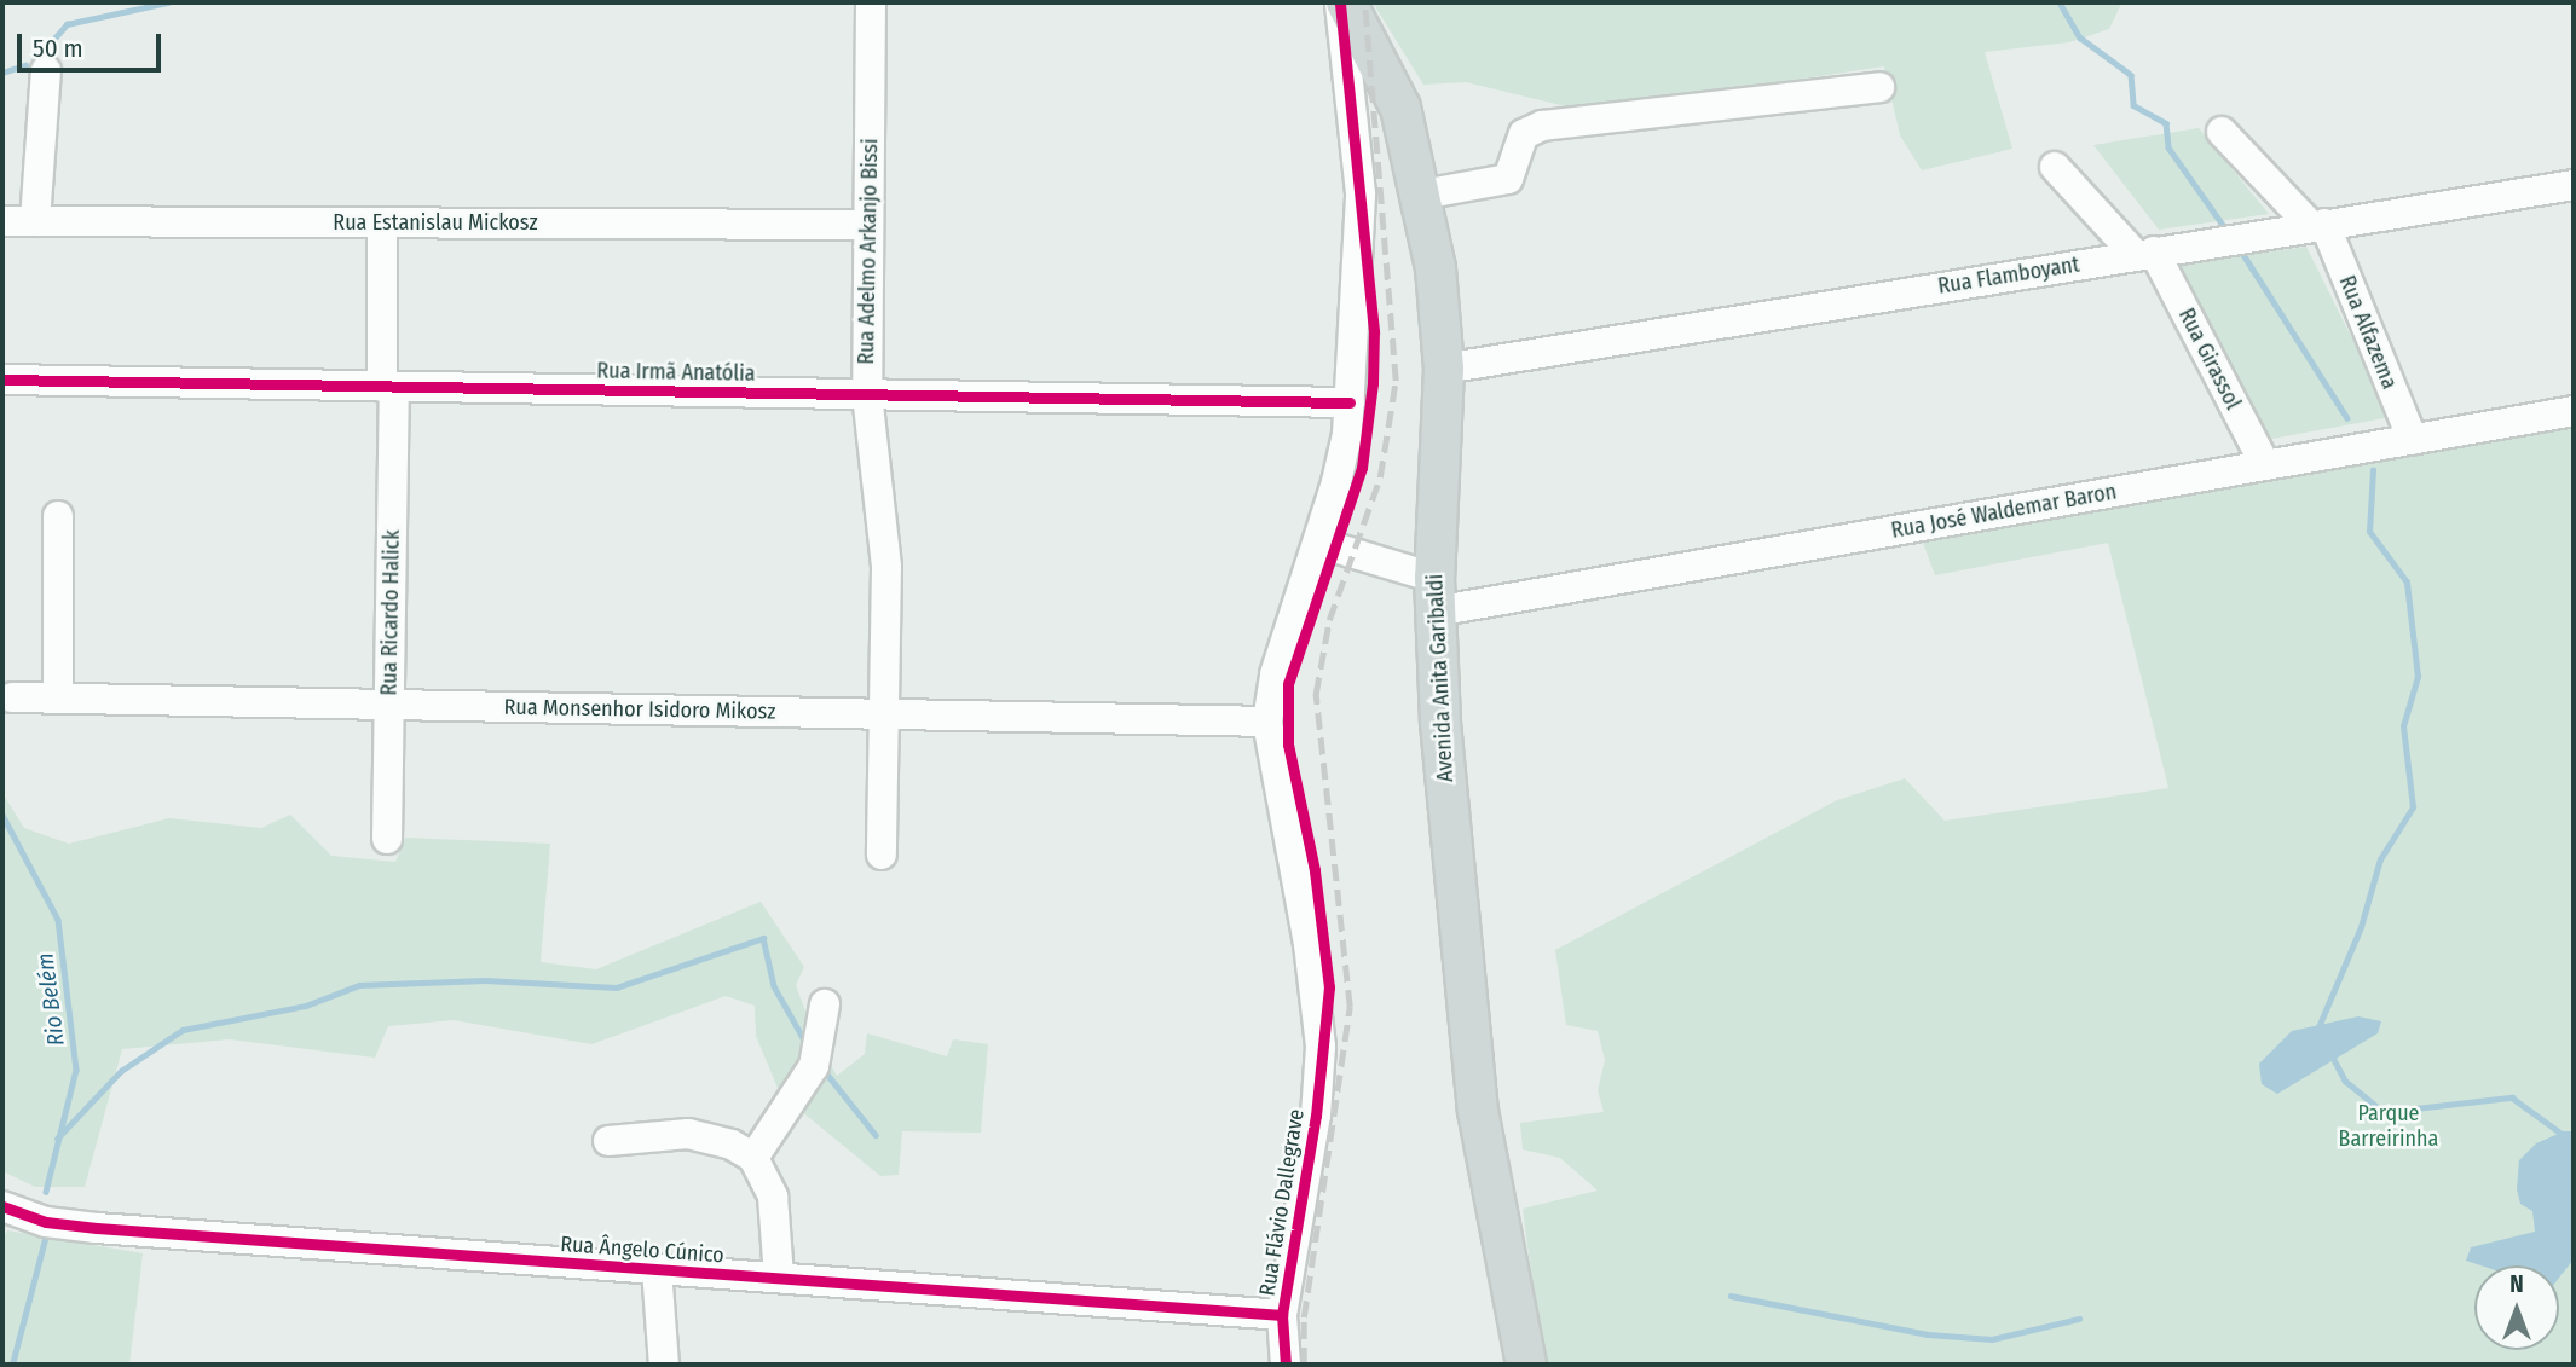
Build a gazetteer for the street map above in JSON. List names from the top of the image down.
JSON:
{
  "streets": {
    "main road": ["Avenida Anita Garibaldi"],
    "street": [
      "Rua Estanislau Mickosz",
      "Rua Adelmo Arkanjo Bissi",
      "Rua Flamboyant",
      "Rua Alfazema",
      "Rua Girassol",
      "Rua Irmã Anatólia",
      "Rua José Waldemar Baron",
      "Rua Ricardo Halick",
      "Rua Monsenhor Isidoro Mikosz",
      "Rua Flávio Dallegrave",
      "Rua Ângelo Cúnico"
    ]
  },
  "crossings": [
    ["Rua Estanislau Mickosz", "Rua Adelmo Arkanjo Bissi"],
    ["Rua Estanislau Mickosz", "Rua Ricardo Halick"],
    ["Rua Adelmo Arkanjo Bissi", "Rua Irmã Anatólia"],
    ["Rua Adelmo Arkanjo Bissi", "Rua Monsenhor Isidoro Mikosz"],
    ["Rua Flamboyant", "Rua Alfazema"],
    ["Rua Flamboyant", "Rua Girassol"],
    ["Rua Flamboyant", "Avenida Anita Garibaldi"],
    ["Rua Alfazema", "Rua José Waldemar Baron"],
    ["Rua Girassol", "Rua José Waldemar Baron"],
    ["Rua Irmã Anatólia", "Rua Ricardo Halick"],
    ["Rua Irmã Anatólia", "Rua Flávio Dallegrave"],
    ["Rua José Waldemar Baron", "Avenida Anita Garibaldi"],
    ["Rua Ricardo Halick", "Rua Monsenhor Isidoro Mikosz"],
    ["Avenida Anita Garibaldi", "Rua Flávio Dallegrave"],
    ["Rua Monsenhor Isidoro Mikosz", "Rua Flávio Dallegrave"],
    ["Rua Flávio Dallegrave", "Rua Ângelo Cúnico"]
  ],
  "water": ["Rio Belém"],
  "parks": ["Parque Barreirinha"],
  "scale_bar": "50 m",
  "north": "top"
}
